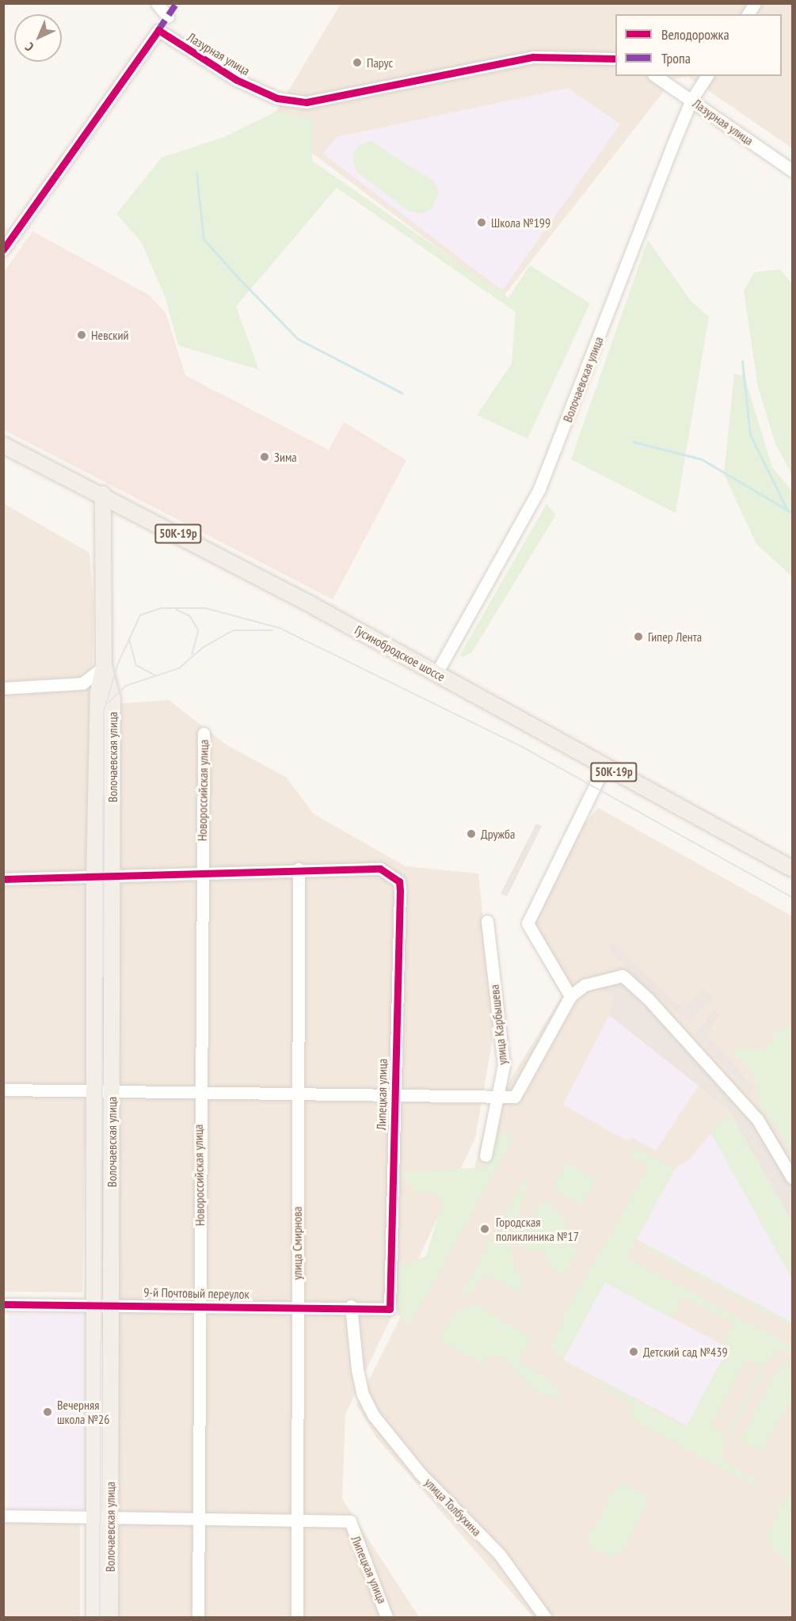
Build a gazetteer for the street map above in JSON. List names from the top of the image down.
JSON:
{
  "streets": {
    "main road": ["Волочаевская улица", "50К-19р", "Гусинобродское шоссе"],
    "street": [
      "Лазурная улица",
      "Новороссийская улица",
      "улица Карбышева",
      "Липецкая улица",
      "улица Смирнова",
      "9-й Почтовый переулок",
      "улица Толбухина"
    ]
  },
  "crossings": [
    ["Лазурная улица", "Волочаевская улица"],
    ["Волочаевская улица", "Гусинобродское шоссе"],
    ["Волочаевская улица", "9-й Почтовый переулок"],
    ["Новороссийская улица", "9-й Почтовый переулок"],
    ["Липецкая улица", "улица Смирнова"],
    ["Липецкая улица", "9-й Почтовый переулок"],
    ["улица Смирнова", "9-й Почтовый переулок"],
    ["9-й Почтовый переулок", "улица Толбухина"]
  ],
  "places": [
    "Парус",
    "Школа №199",
    "Невский",
    "Зима",
    "Гипер Лента",
    "Дружба",
    "Городская поликлиника №17",
    "Детский сад №439",
    "Вечерняя школа №26"
  ],
  "legend": ["Велодорожка", "Тропа"],
  "north": "bottom left"
}
